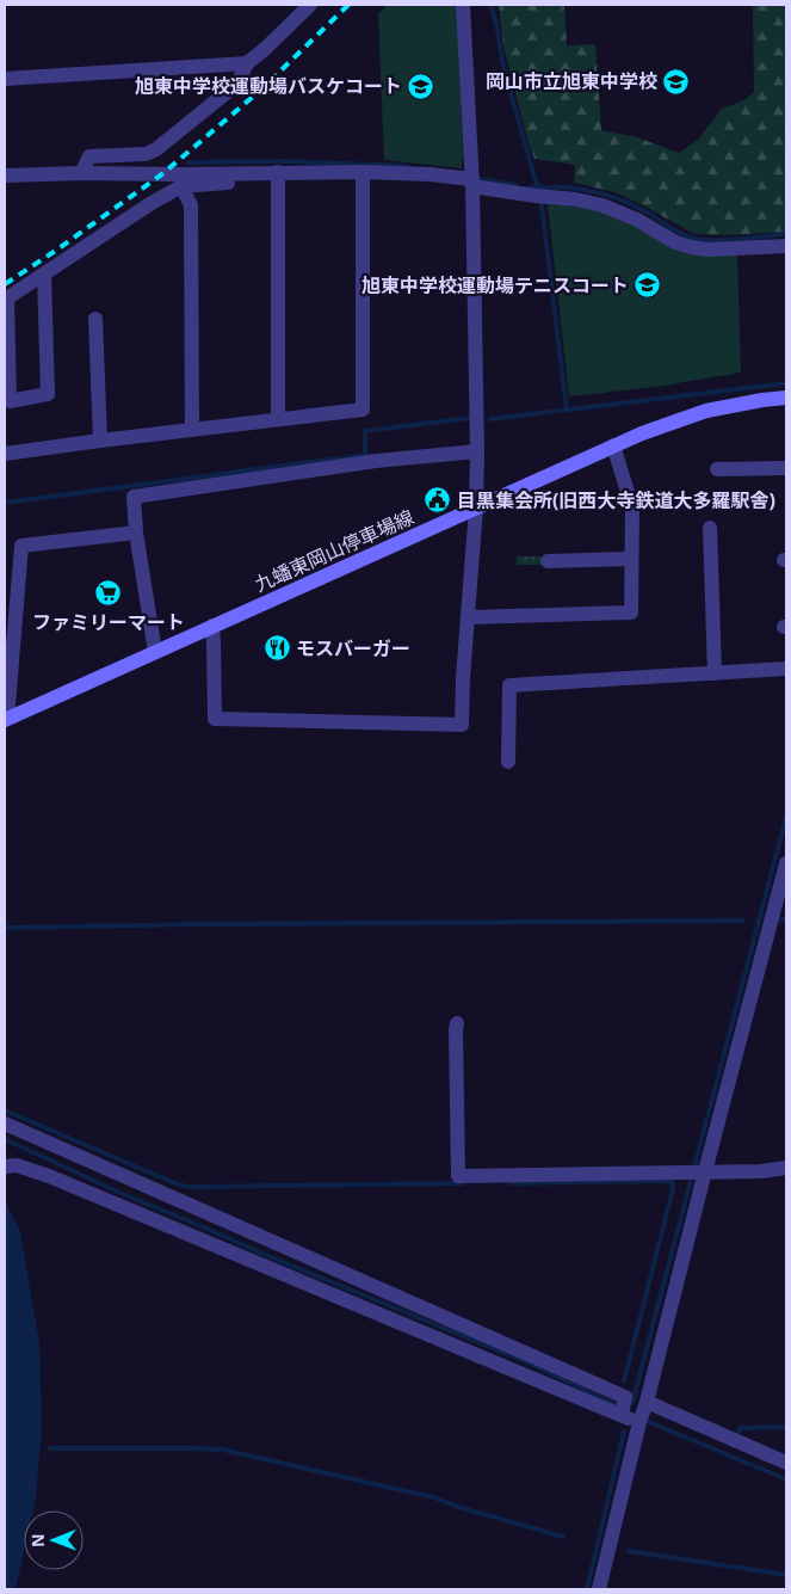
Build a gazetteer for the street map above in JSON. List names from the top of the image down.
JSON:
{
  "streets": {
    "main road": ["九蟠東岡山停車場線"]
  },
  "places": {
    "school or university": ["岡山市立旭東中学校", "旭東中学校運動場バスケコート", "旭東中学校運動場テニスコート"],
    "public building": ["目黒集会所(旧西大寺鉄道大多羅駅舎)"],
    "supermarket": ["ファミリーマート"],
    "restaurant": ["モスバーガー"]
  },
  "north": "left"
}
